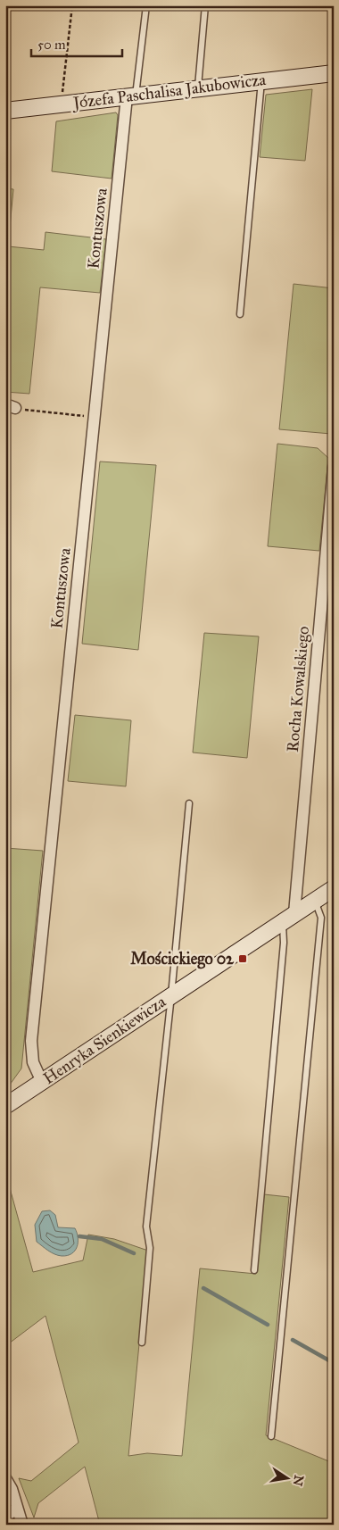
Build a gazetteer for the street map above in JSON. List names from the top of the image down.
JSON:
{
  "streets": {
    "street": [
      "Józefa Paschalisa Jakubowicza",
      "Kontuszowa",
      "Rocha Kowalskiego",
      "Henryka Sienkiewicza"
    ]
  },
  "crossings": [
    ["Józefa Paschalisa Jakubowicza", "Kontuszowa"],
    ["Kontuszowa", "Henryka Sienkiewicza"],
    ["Rocha Kowalskiego", "Henryka Sienkiewicza"]
  ],
  "places": {
    "transit": ["Mościckiego 02"]
  },
  "scale_bar": "50 m",
  "north": "right"
}
